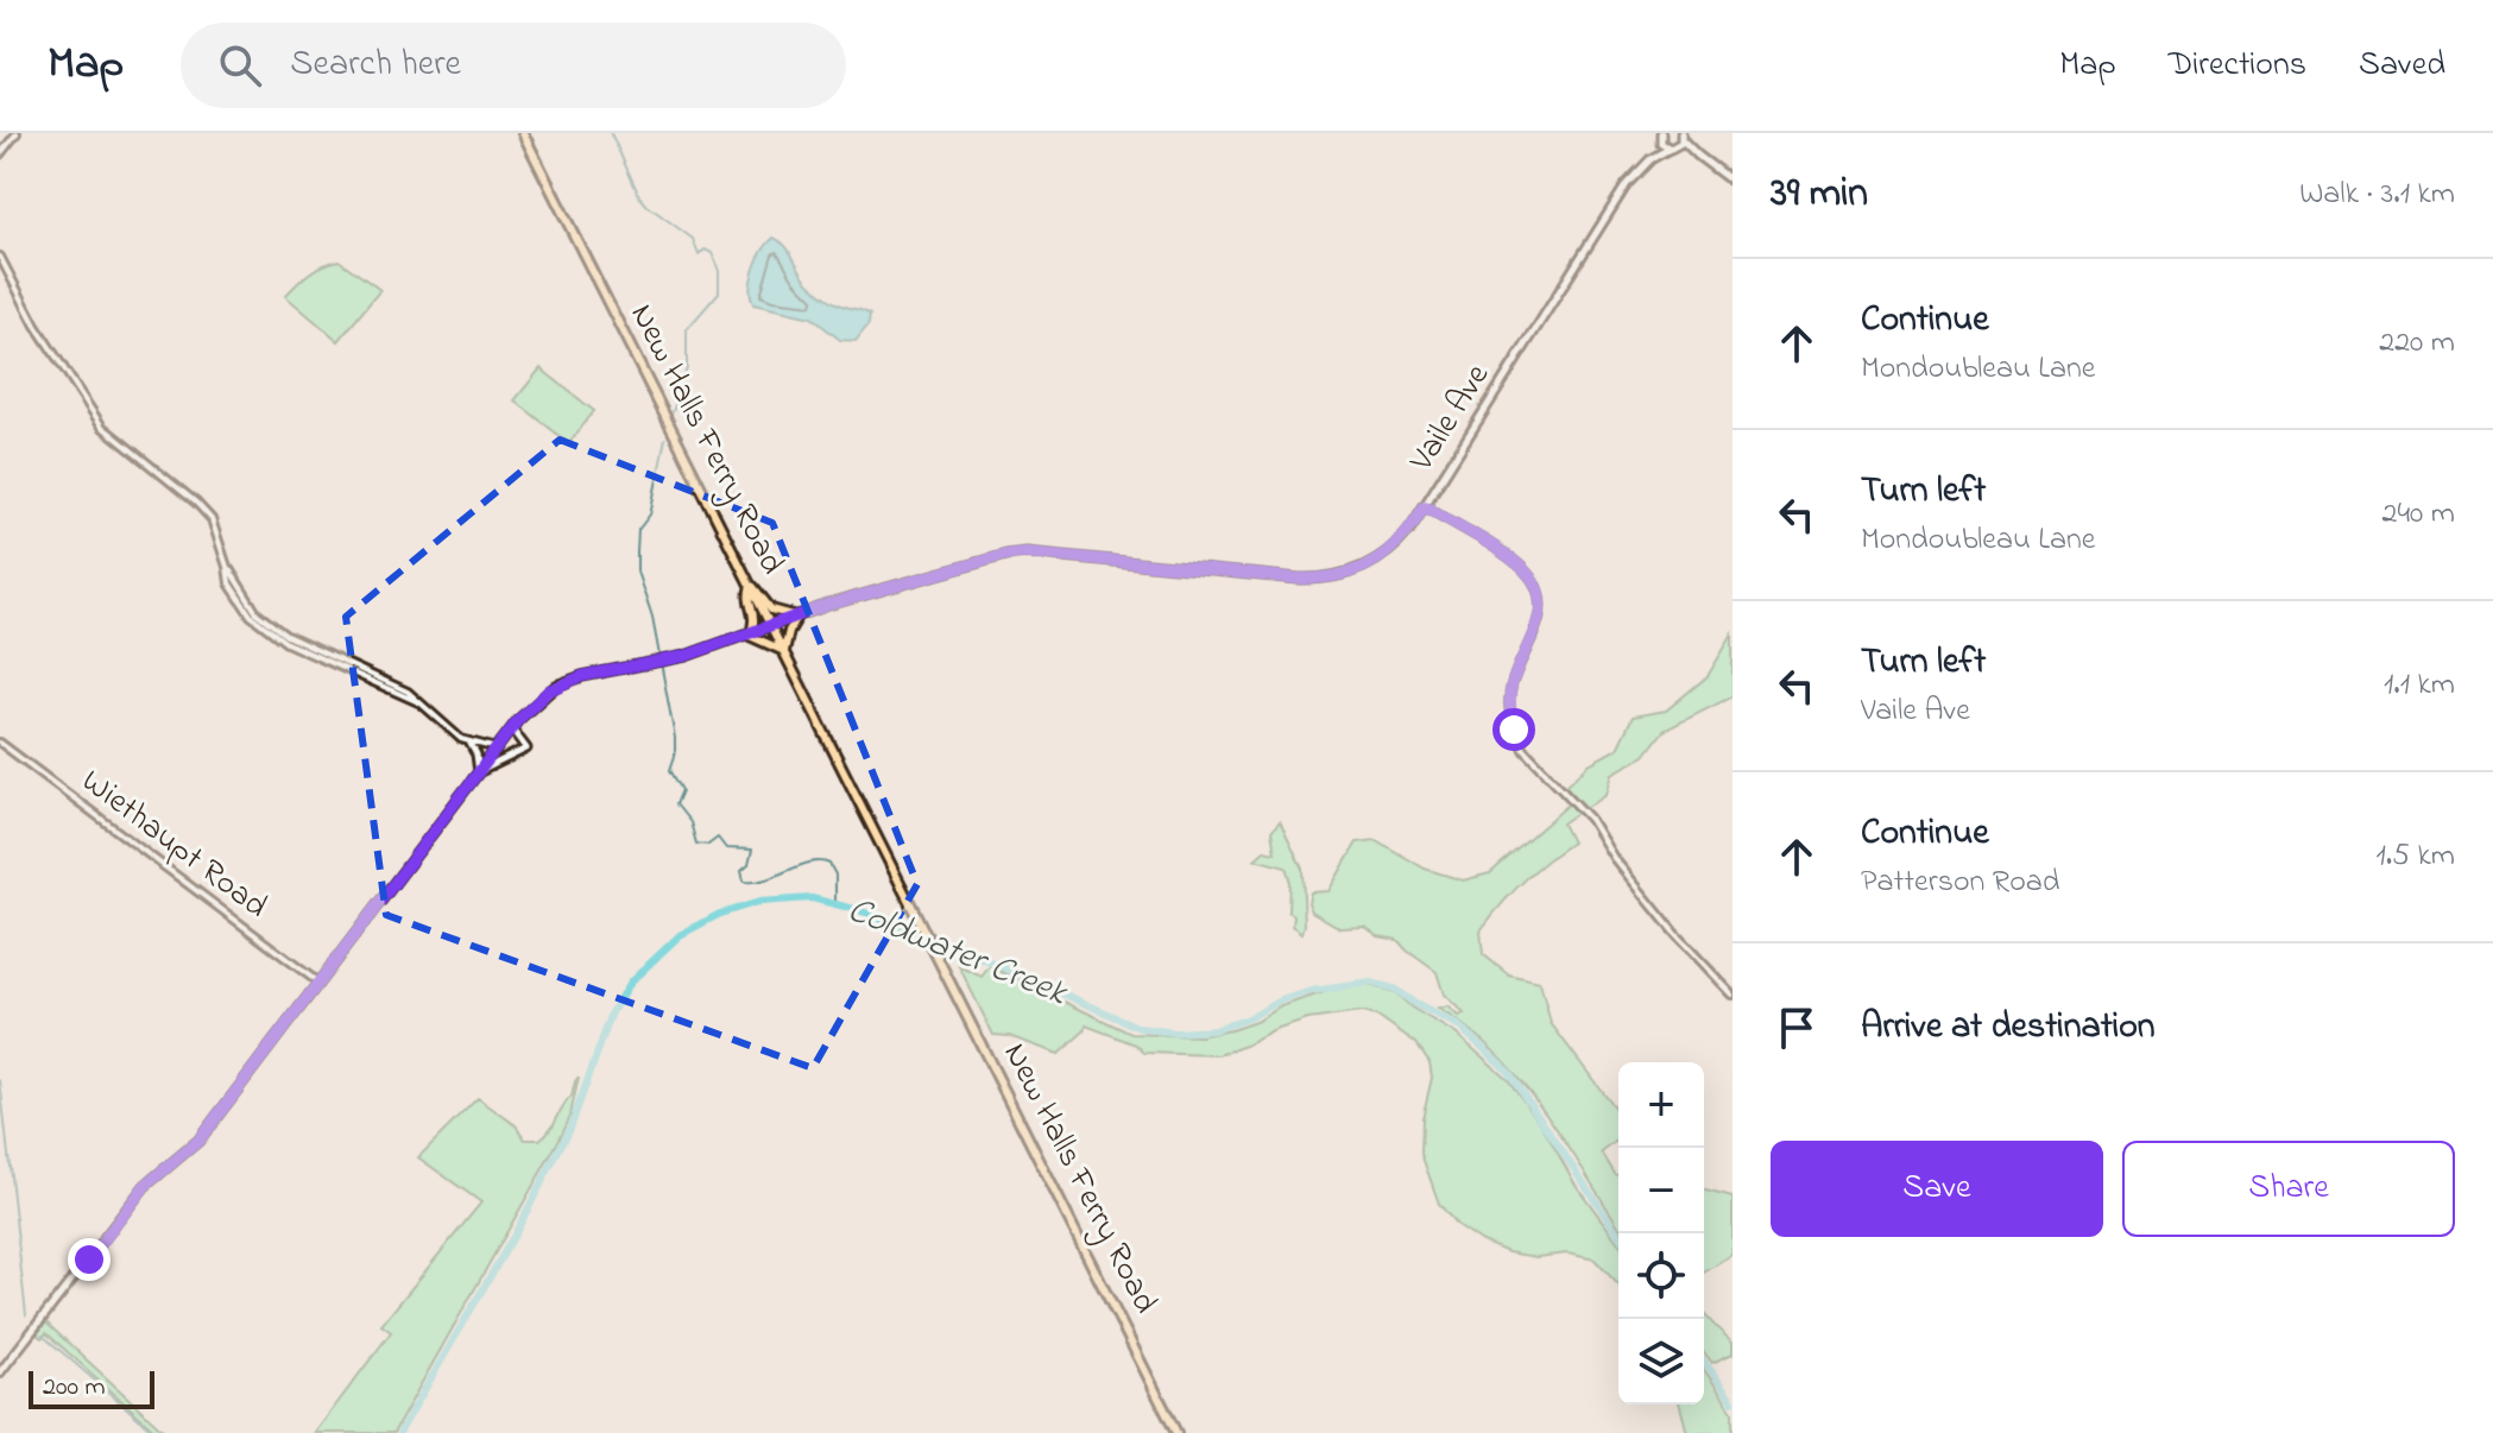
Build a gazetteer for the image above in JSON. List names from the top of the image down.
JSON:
{
  "streets": {
    "main road": ["Vaile Ave", "New Halls Ferry Road"],
    "street": ["Wiethaupt Road"]
  },
  "crossings": [
    ["Vaile Ave", "New Halls Ferry Road"],
    ["Vaile Ave", "Wiethaupt Road"]
  ],
  "water": ["Coldwater Creek"],
  "scale_bar": "200 m",
  "page": {
    "header": "Map",
    "search": "Search here",
    "nav": ["Map", "Directions", "Saved"],
    "heading": ["39 min", "Walk · 3.1 km"],
    "list": [
      ["Continue", "Mondoubleau Lane", "220 m"],
      ["Turn left", "Mondoubleau Lane", "240 m"],
      ["Turn left", "Vaile Ave", "1.1 km"],
      ["Continue", "Patterson Road", "1.5 km"],
      "Arrive at destination"
    ],
    "map_buttons": ["+", "−"],
    "buttons": ["Save", "Share"],
    "scale": "200 m"
  }
}
